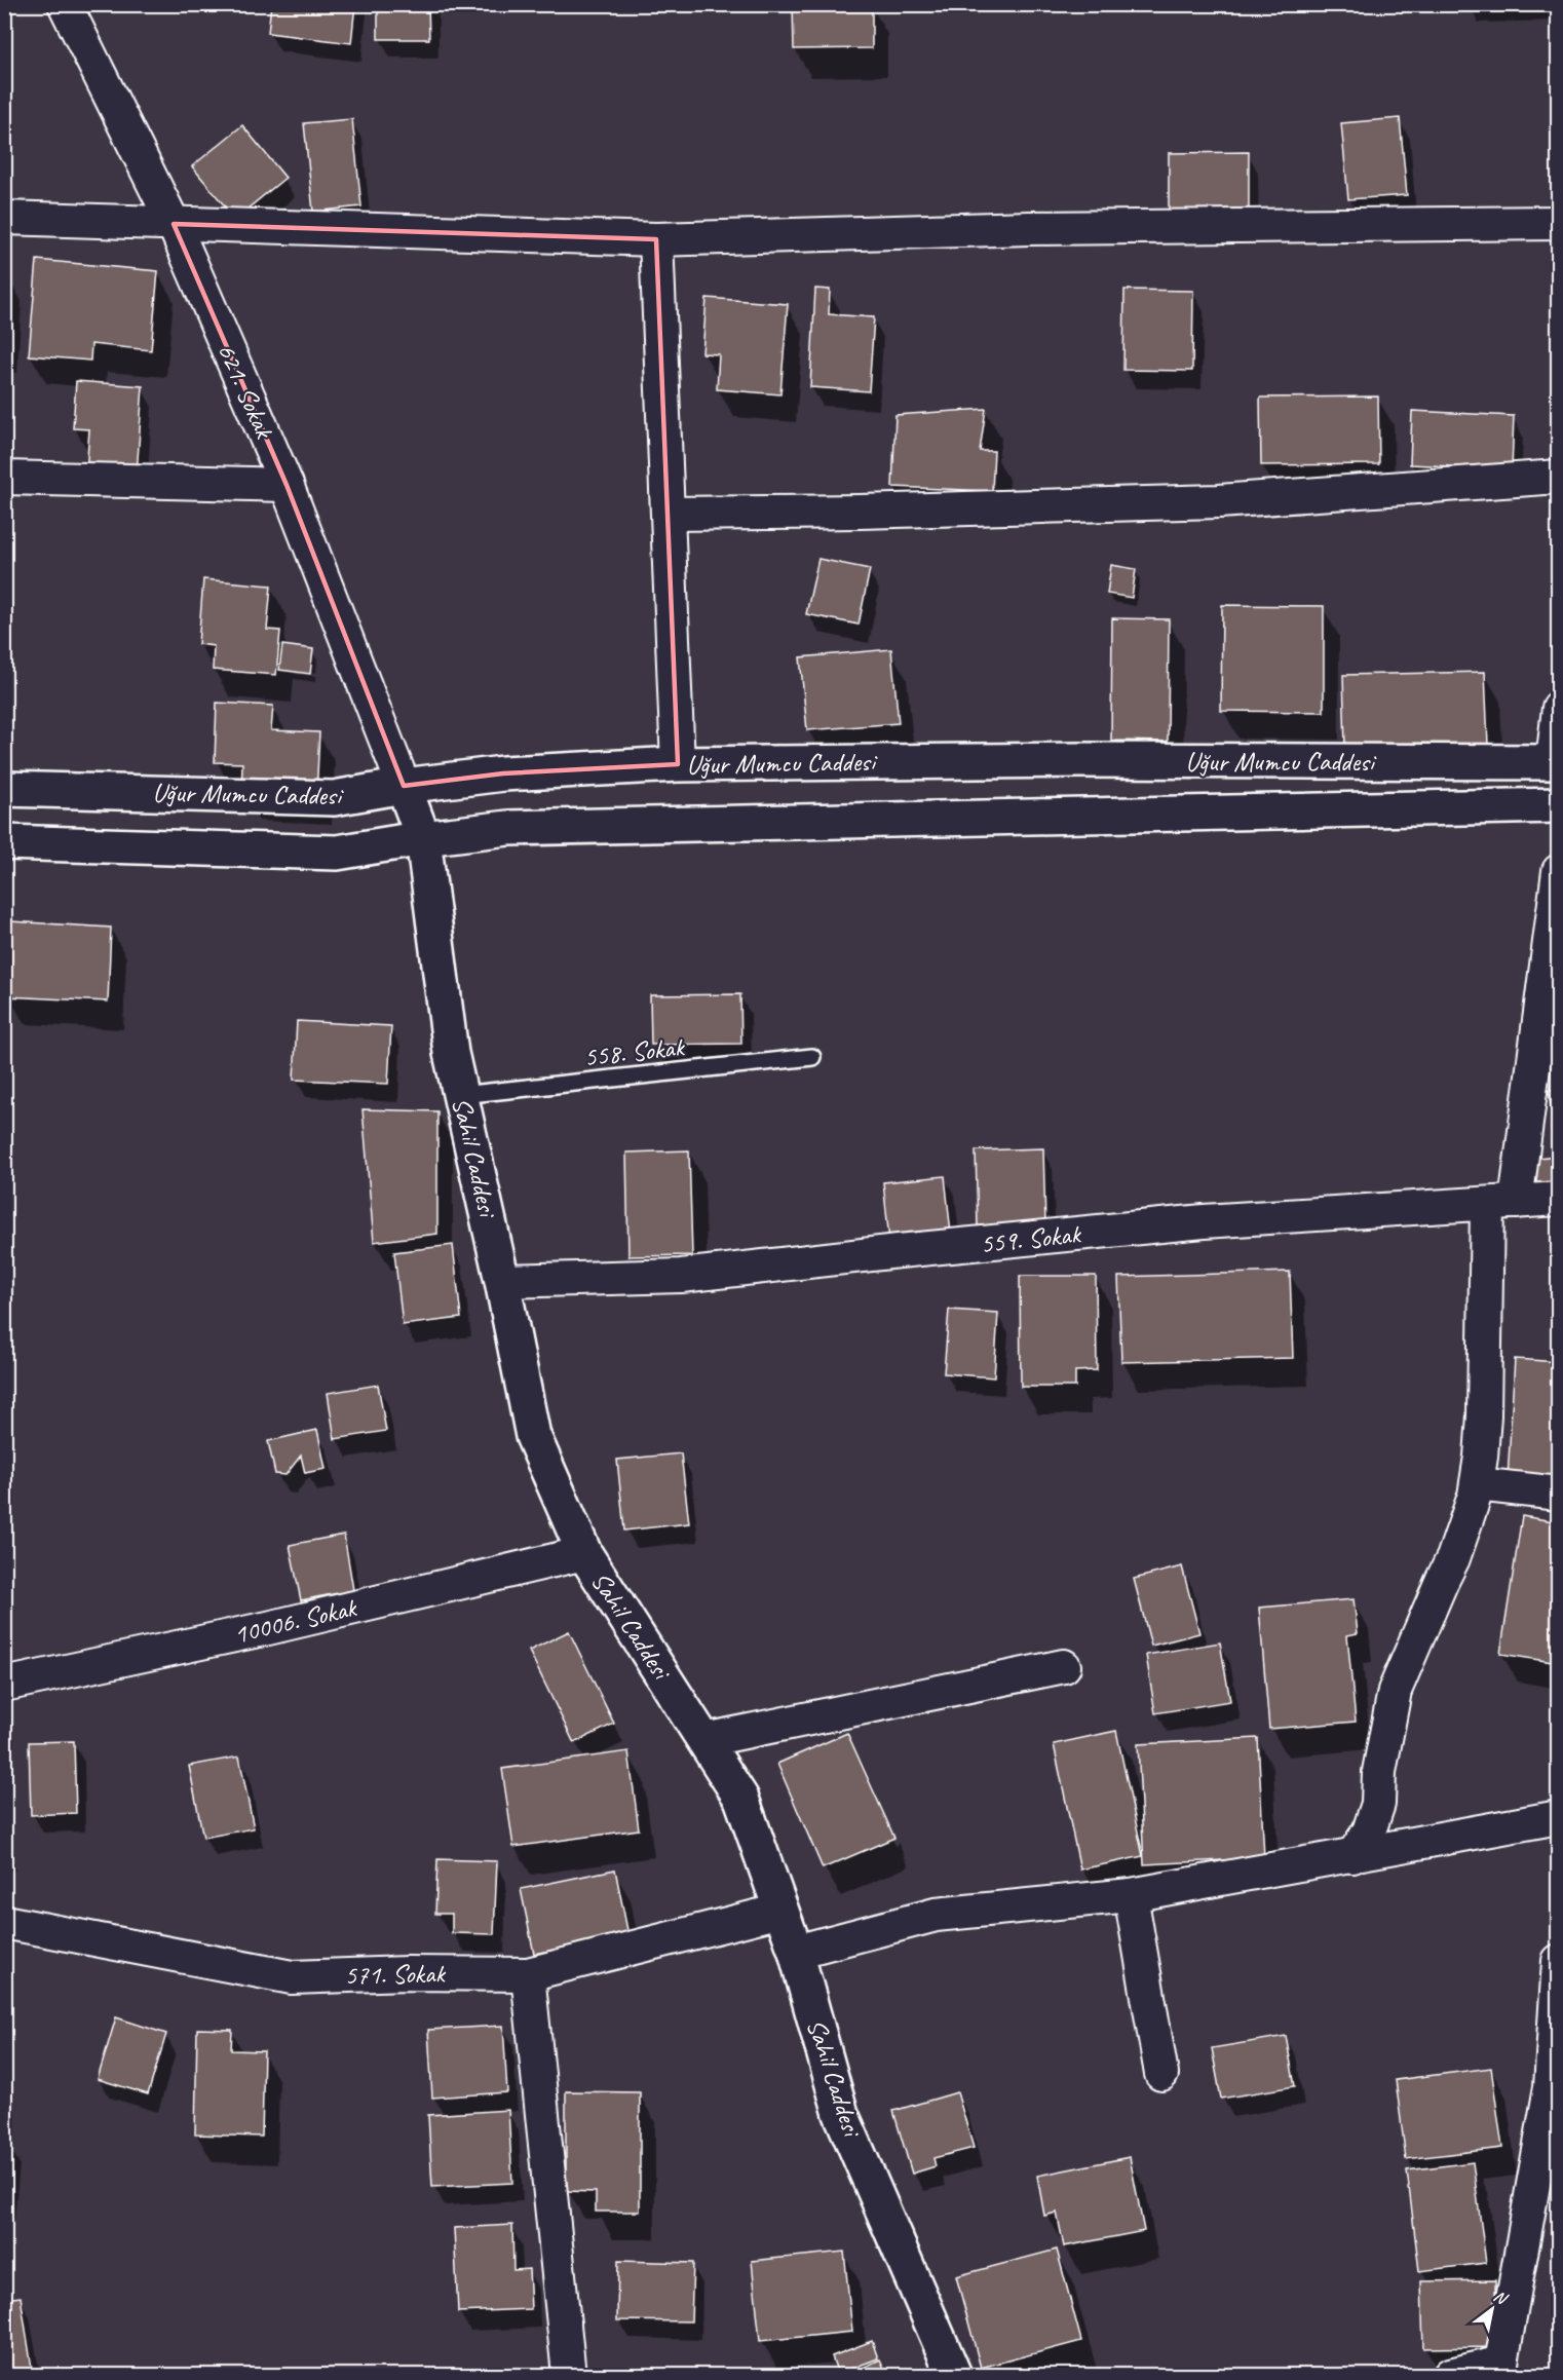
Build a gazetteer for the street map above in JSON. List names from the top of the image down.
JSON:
{
  "streets": {
    "street": [
      "621. Sokak",
      "Uğur Mumcu Caddesi",
      "Sahil Caddesi",
      "559. Sokak",
      "10006. Sokak",
      "571. Sokak"
    ],
    "lane": ["558. Sokak"]
  },
  "crossings": [
    ["621. Sokak", "Uğur Mumcu Caddesi"],
    ["621. Sokak", "Sahil Caddesi"],
    ["Uğur Mumcu Caddesi", "Sahil Caddesi"],
    ["558. Sokak", "Sahil Caddesi"],
    ["Sahil Caddesi", "559. Sokak"],
    ["Sahil Caddesi", "10006. Sokak"],
    ["Sahil Caddesi", "571. Sokak"]
  ],
  "north": "top right"
}
